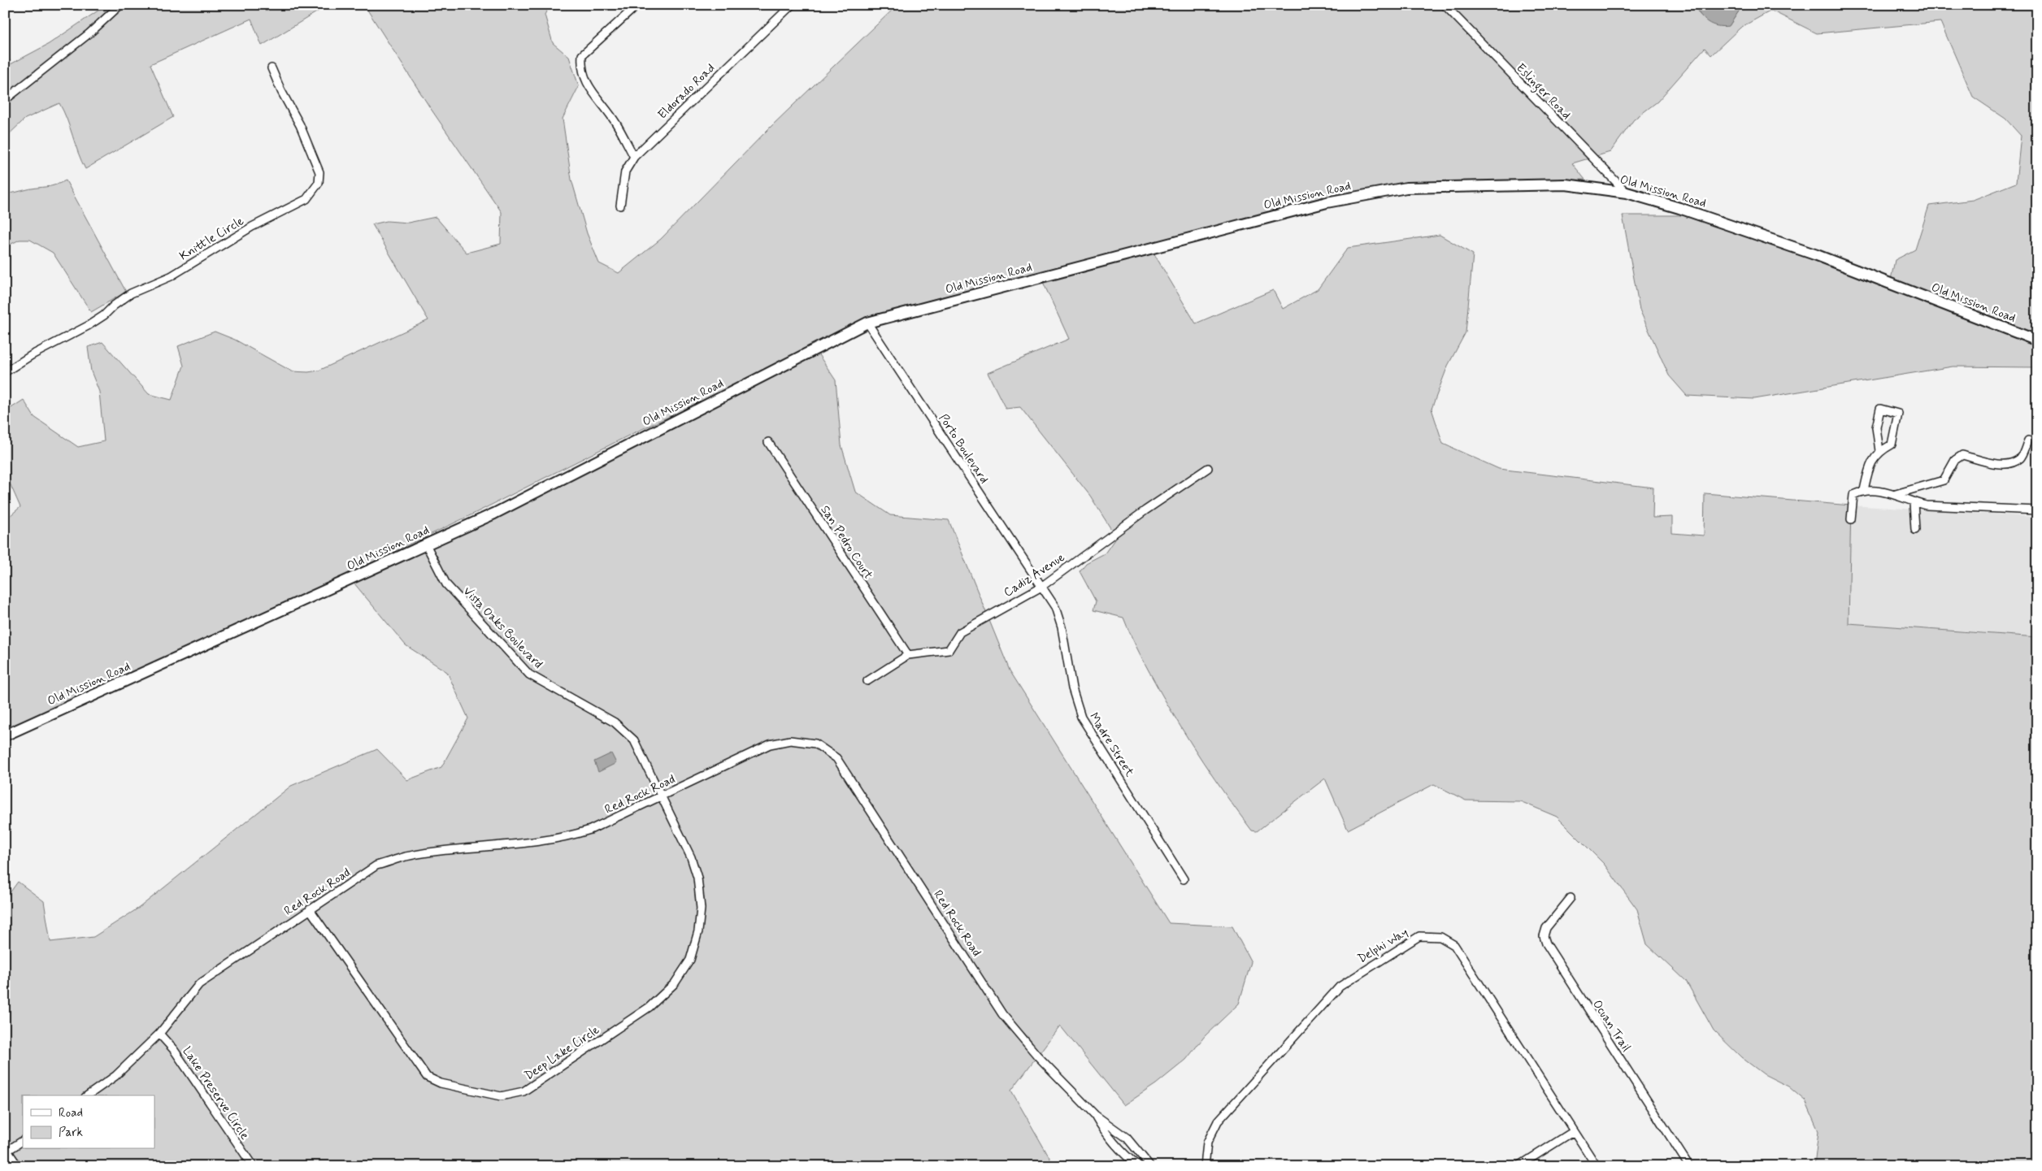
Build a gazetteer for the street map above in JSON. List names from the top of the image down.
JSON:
{
  "streets": {
    "street": [
      "Eldorado Road",
      "Eslinger Road",
      "Old Mission Road",
      "Knittle Circle",
      "Porto Boulevard",
      "San Pedro Court",
      "Cadiz Avenue",
      "Vista Oaks Boulevard",
      "Madre Street",
      "Red Rock Road",
      "Delphi Way",
      "Ocuan Trail",
      "Deep Lake Circle",
      "Lake Preserve Circle"
    ]
  },
  "crossings": [
    ["Eslinger Road", "Old Mission Road"],
    ["Old Mission Road", "Porto Boulevard"],
    ["Old Mission Road", "Vista Oaks Boulevard"],
    ["Porto Boulevard", "Cadiz Avenue"],
    ["Porto Boulevard", "Madre Street"],
    ["San Pedro Court", "Cadiz Avenue"],
    ["Cadiz Avenue", "Madre Street"],
    ["Vista Oaks Boulevard", "Red Rock Road"],
    ["Vista Oaks Boulevard", "Deep Lake Circle"],
    ["Red Rock Road", "Deep Lake Circle"],
    ["Red Rock Road", "Lake Preserve Circle"]
  ],
  "legend": ["Road", "Park"]
}
